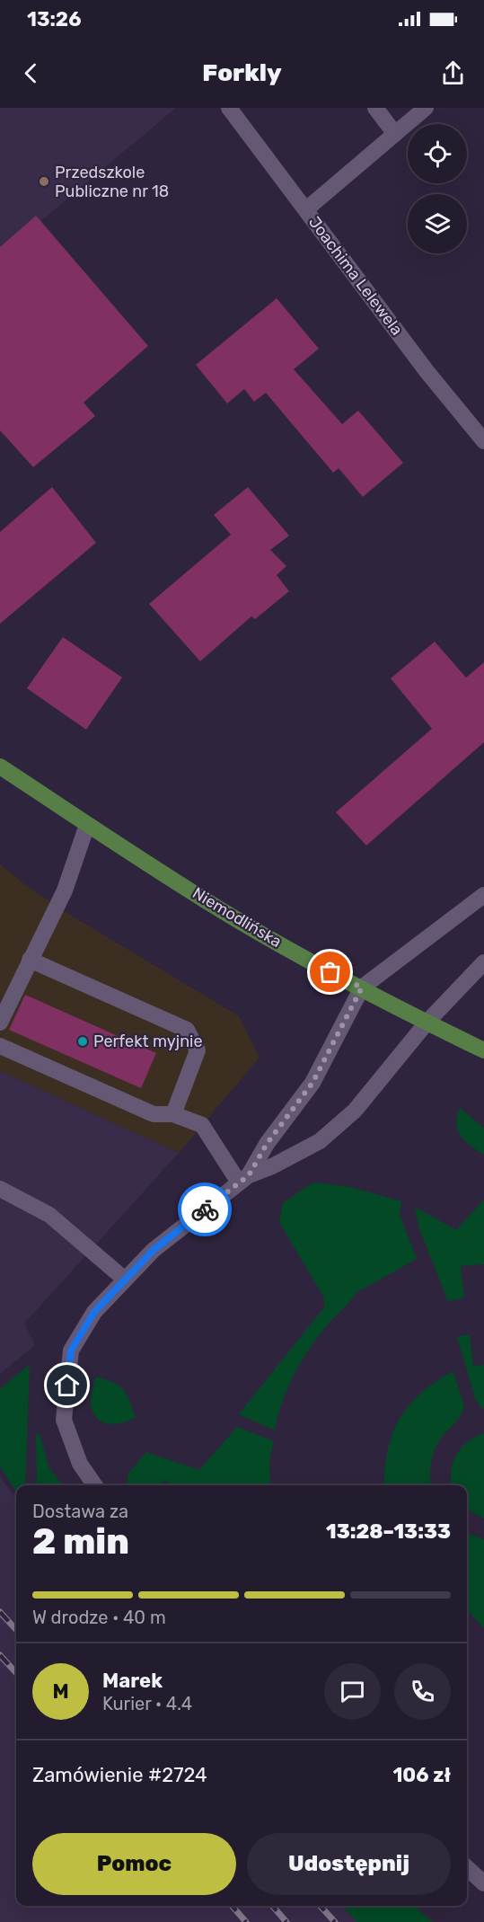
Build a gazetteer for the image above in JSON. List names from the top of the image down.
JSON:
{
  "streets": {
    "main road": ["Niemodlińska"],
    "street": ["Joachima Lelewela"]
  },
  "places": ["Przedszkole Publiczne nr 18", "Perfekt myjnie"],
  "page": {
    "status": "13:26",
    "header": "Forkly",
    "heading": ["2 min", "Dostawa za", "13:28–13:33"],
    "panel": [
      "Marek",
      "Kurier · 4.4",
      "Zamówienie #2724",
      "106 zł"
    ],
    "bar": "W drodze · 40 m",
    "round": "M",
    "buttons": ["Pomoc", "Udostępnij"]
  }
}
